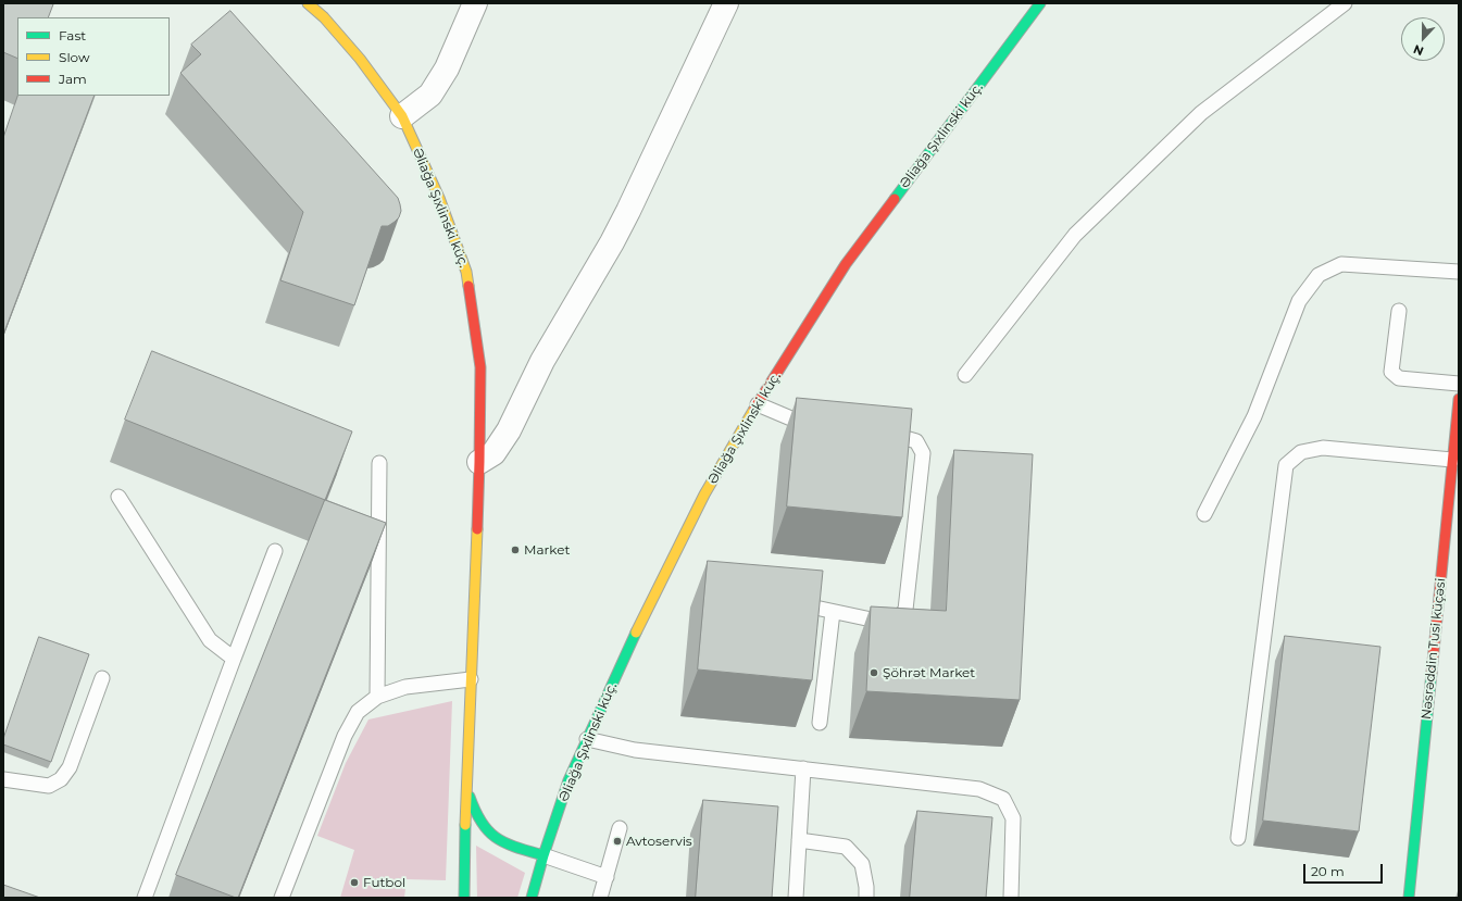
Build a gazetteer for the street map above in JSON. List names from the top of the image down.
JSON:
{
  "streets": {
    "main road": ["Əliağa Şıxlinski küç.", "Nəsrəddin Tusi küçəsi"]
  },
  "places": [
    "Market",
    "Şöhrət Market",
    "Avtoservis",
    "Futbol"
  ],
  "legend": ["Fast", "Slow", "Jam"],
  "scale_bar": "20 m",
  "north": "bottom"
}
